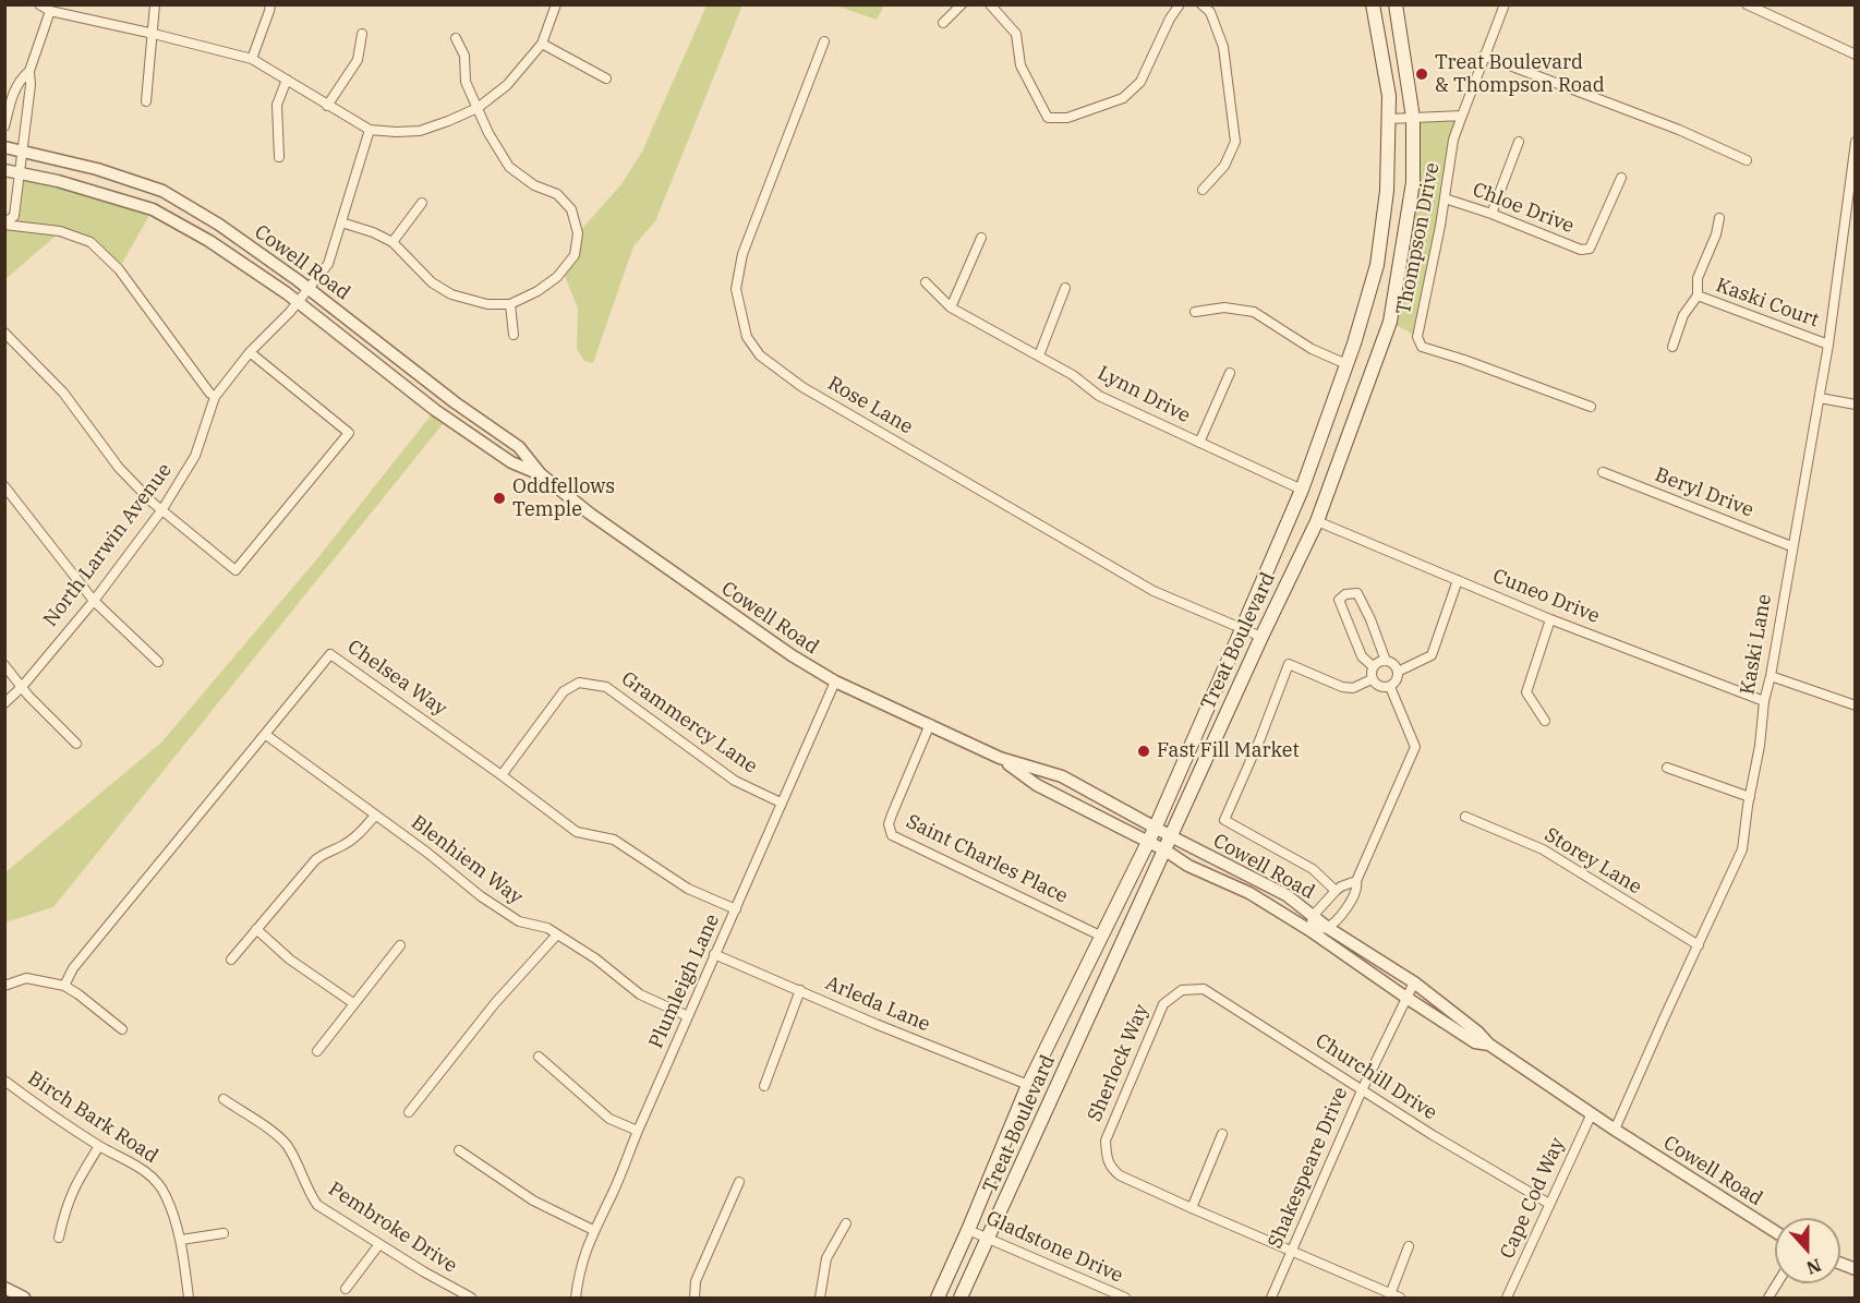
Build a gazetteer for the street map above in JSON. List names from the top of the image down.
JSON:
{
  "streets": {
    "main road": ["Treat Boulevard"],
    "street": [
      "Chloe Drive",
      "Thompson Drive",
      "Cowell Road",
      "Kaski Court",
      "Lynn Drive",
      "Rose Lane",
      "Beryl Drive",
      "North Larwin Avenue",
      "Cuneo Drive",
      "Kaski Lane",
      "Chelsea Way",
      "Grammercy Lane",
      "Saint Charles Place",
      "Blenhiem Way",
      "Storey Lane",
      "Plumleigh Lane",
      "Arleda Lane",
      "Sherlock Way",
      "Churchill Drive",
      "Birch Bark Road",
      "Shakespeare Drive",
      "Cape Cod Way",
      "Pembroke Drive",
      "Gladstone Drive"
    ]
  },
  "crossings": [
    ["Chloe Drive", "Thompson Drive"],
    ["Cowell Road", "North Larwin Avenue"],
    ["Cowell Road", "Treat Boulevard"],
    ["Cowell Road", "Kaski Lane"],
    ["Cowell Road", "Saint Charles Place"],
    ["Cowell Road", "Plumleigh Lane"],
    ["Cowell Road", "Shakespeare Drive"],
    ["Cowell Road", "Cape Cod Way"],
    ["Kaski Court", "Kaski Lane"],
    ["Lynn Drive", "Treat Boulevard"],
    ["Rose Lane", "Treat Boulevard"],
    ["Beryl Drive", "Kaski Lane"],
    ["Cuneo Drive", "Treat Boulevard"],
    ["Cuneo Drive", "Kaski Lane"],
    ["Treat Boulevard", "Saint Charles Place"],
    ["Treat Boulevard", "Arleda Lane"],
    ["Treat Boulevard", "Gladstone Drive"],
    ["Kaski Lane", "Storey Lane"],
    ["Chelsea Way", "Grammercy Lane"],
    ["Chelsea Way", "Blenhiem Way"],
    ["Chelsea Way", "Plumleigh Lane"],
    ["Grammercy Lane", "Plumleigh Lane"],
    ["Blenhiem Way", "Plumleigh Lane"],
    ["Plumleigh Lane", "Arleda Lane"],
    ["Sherlock Way", "Churchill Drive"],
    ["Churchill Drive", "Shakespeare Drive"],
    ["Churchill Drive", "Cape Cod Way"]
  ],
  "places": ["Treat Boulevard & Thompson Road", "Oddfellows Temple", "Fast Fill Market"],
  "north": "bottom"
}
